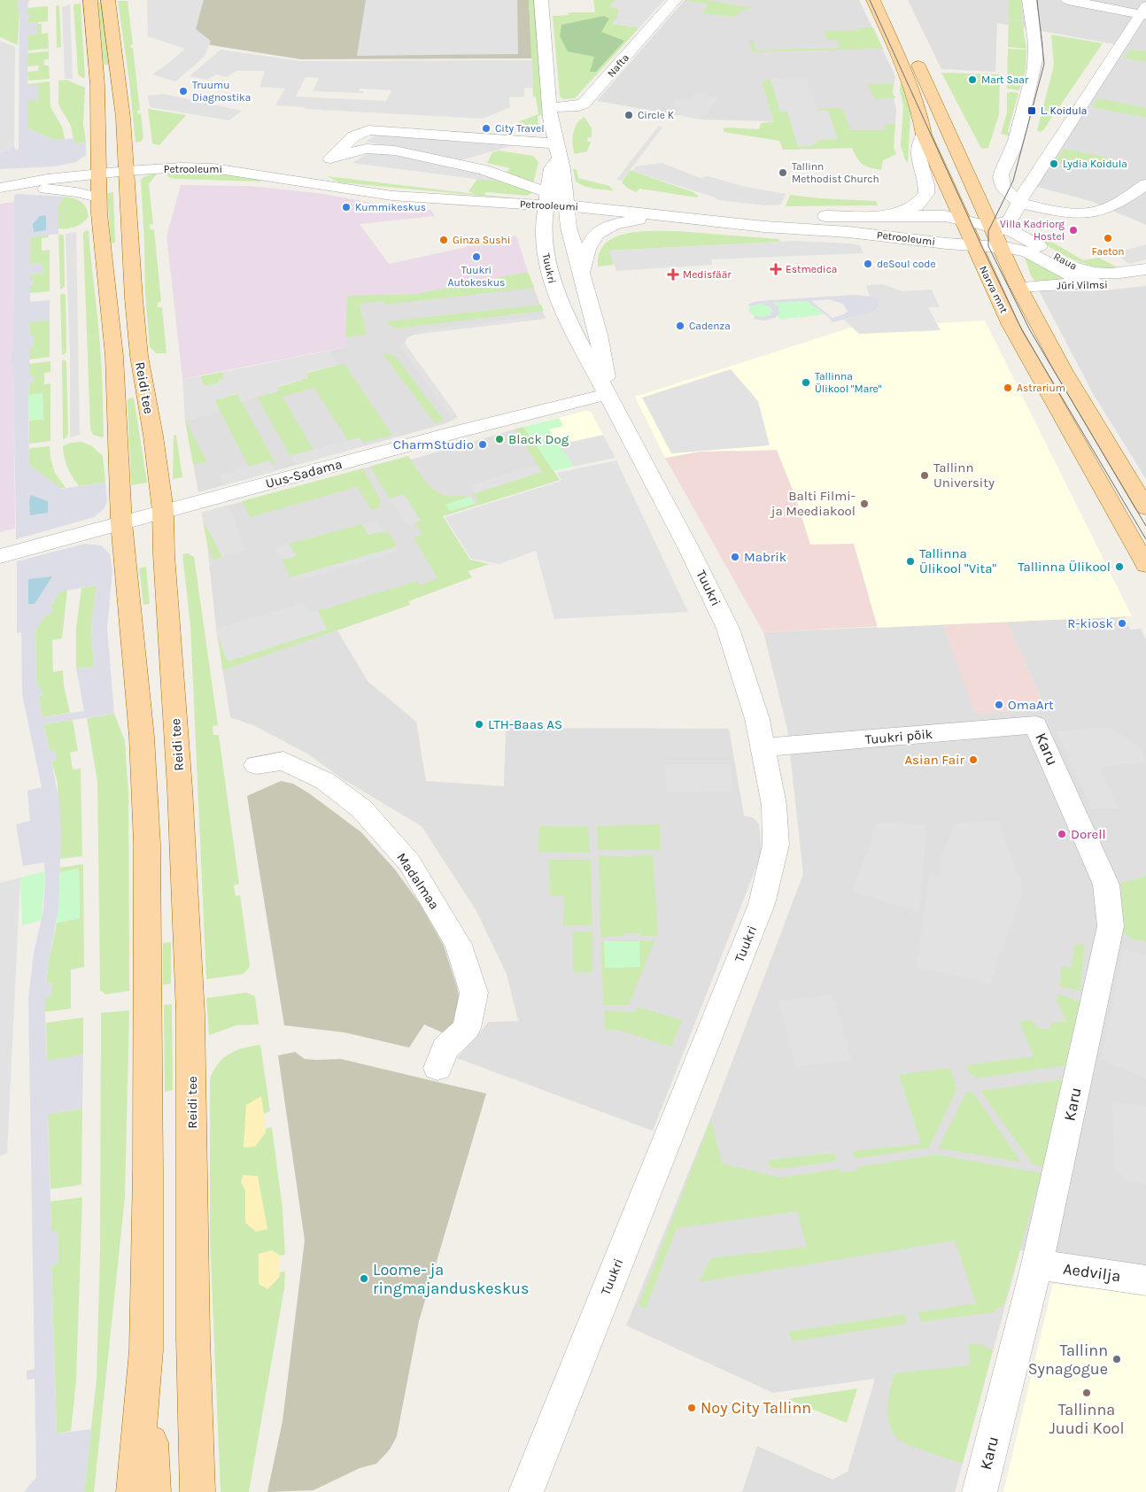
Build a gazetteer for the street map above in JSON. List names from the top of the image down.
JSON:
{
  "streets": {
    "main road": ["Narva mnt", "Reidi tee"],
    "street": [
      "Nafta",
      "Petrooleumi",
      "Raua",
      "Tuukri",
      "Jüri Vilmsi",
      "Uus-Sadama",
      "Tuukri põik",
      "Karu",
      "Madalmaa",
      "Aedvilja"
    ]
  },
  "crossings": [
    ["Nafta", "Tuukri"],
    ["Petrooleumi", "Raua"],
    ["Petrooleumi", "Tuukri"],
    ["Petrooleumi", "Narva mnt"],
    ["Petrooleumi", "Reidi tee"],
    ["Raua", "Jüri Vilmsi"],
    ["Raua", "Narva mnt"],
    ["Tuukri", "Uus-Sadama"],
    ["Tuukri", "Tuukri põik"],
    ["Jüri Vilmsi", "Narva mnt"],
    ["Reidi tee", "Uus-Sadama"],
    ["Tuukri põik", "Karu"],
    ["Karu", "Aedvilja"]
  ],
  "places": {
    "other": [
      "Mart Saar",
      "Truumu Diagnostika",
      "Circle K",
      "City Travel",
      "Lydia Koidula",
      "Tallinn Methodist Church",
      "Kummikeskus",
      "Villa Kadriorg Hostel",
      "Faeton",
      "Ginza Sushi",
      "Tuukri Autokeskus",
      "deSoul code",
      "Cadenza",
      "Tallinna Ülikool \"Mare\"",
      "Astrarium",
      "Black Dog",
      "CharmStudio",
      "Tallinn University",
      "Balti Filmi- ja Meediakool",
      "Mabrik",
      "Tallinna Ülikool \"Vita\"",
      "Tallinna Ülikool",
      "R-kiosk",
      "OmaArt",
      "LTH-Baas AS",
      "Asian Fair",
      "Dorell",
      "Loome- ja ringmajanduskeskus",
      "Tallinn Synagogue",
      "Tallinna Juudi Kool",
      "Noy City Tallinn"
    ],
    "transit": ["L. Koidula"],
    "health": ["Estmedica", "Medisfäär"]
  }
}
